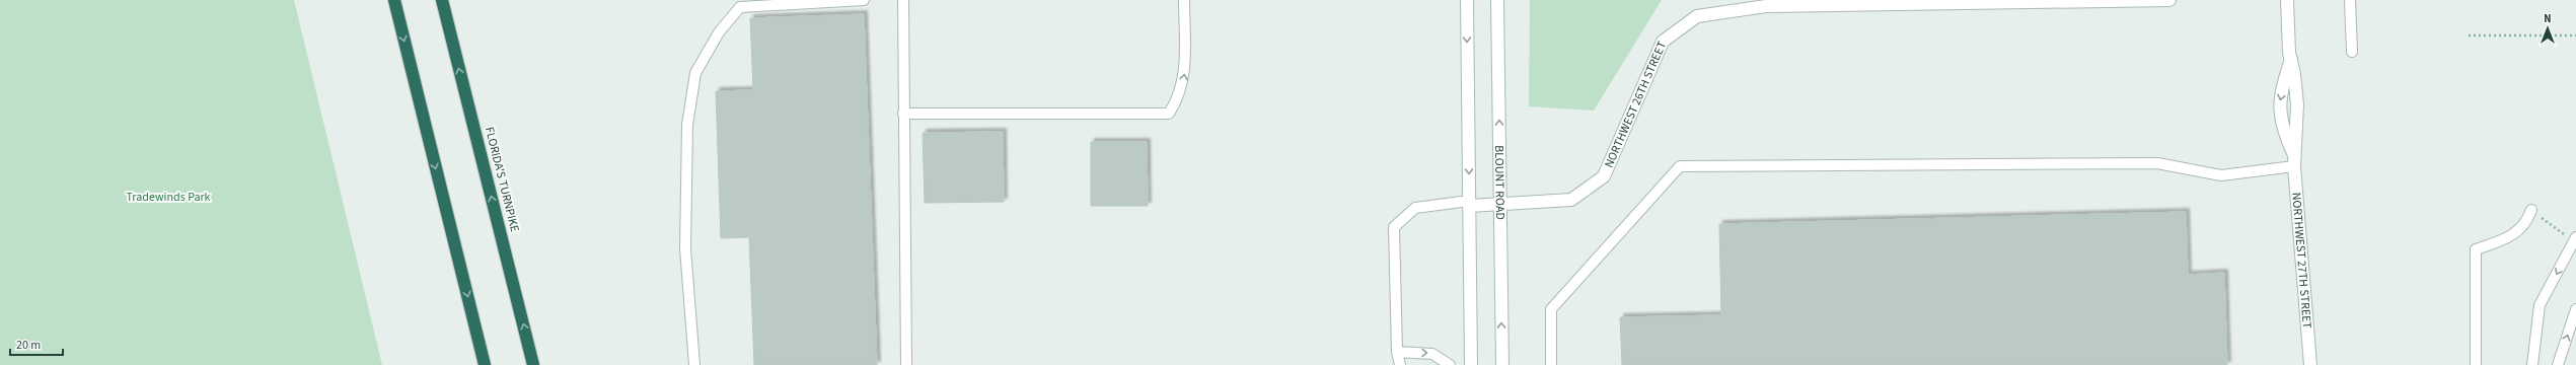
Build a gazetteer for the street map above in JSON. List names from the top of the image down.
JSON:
{
  "streets": {
    "highway": ["FLORIDA'S TURNPIKE"],
    "street": ["NORTHWEST 26TH STREET", "BLOUNT ROAD", "NORTHWEST 27TH STREET"]
  },
  "crossings": [
    ["NORTHWEST 26TH STREET", "BLOUNT ROAD"]
  ],
  "parks": ["Tradewinds Park"],
  "scale_bar": "20 m",
  "north": "top"
}
